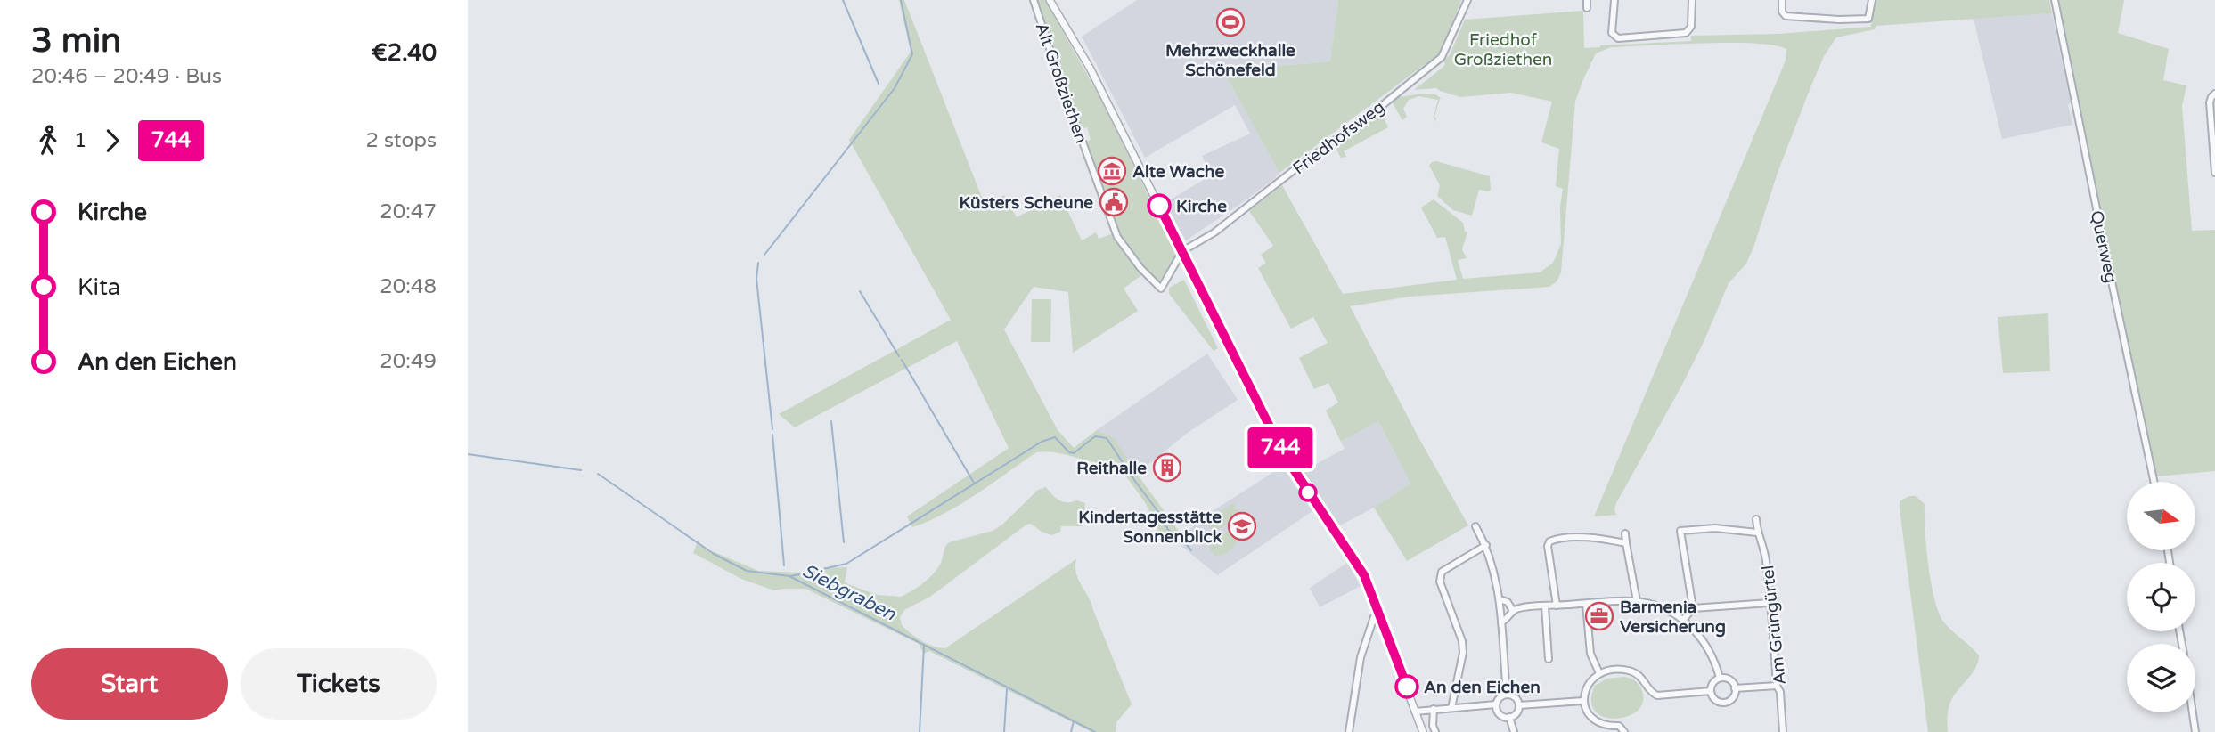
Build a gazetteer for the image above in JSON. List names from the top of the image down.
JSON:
{
  "streets": {
    "street": [
      "Alt Großziethen",
      "Friedhofsweg",
      "Querweg",
      "Am Grüngürtel"
    ]
  },
  "crossings": [
    ["Alt Großziethen", "Friedhofsweg"]
  ],
  "water": ["Siebgraben"],
  "parks": ["Friedhof Großziethen"],
  "places": {
    "sports": ["Mehrzweckhalle Schönefeld"],
    "museum": ["Alte Wache"],
    "public building": ["Küsters Scheune"],
    "other": ["Kirche", "An den Eichen"],
    "building": ["Reithalle"],
    "school or university": ["Kindertagesstätte Sonnenblick"],
    "office": ["Barmenia Versicherung"]
  },
  "lines": ["bus line 744"],
  "north": "right",
  "page": {
    "heading": ["3 min", "20:46 – 20:49 · Bus", "€2.40"],
    "on_map": "744",
    "legs": ["1", "744", "2 stops"],
    "list": [
      {
        "name": "Kirche",
        "value": "20:47"
      },
      {
        "name": "Kita",
        "value": "20:48"
      },
      {
        "name": "An den Eichen",
        "value": "20:49"
      }
    ],
    "buttons": ["Start", "Tickets"]
  }
}
